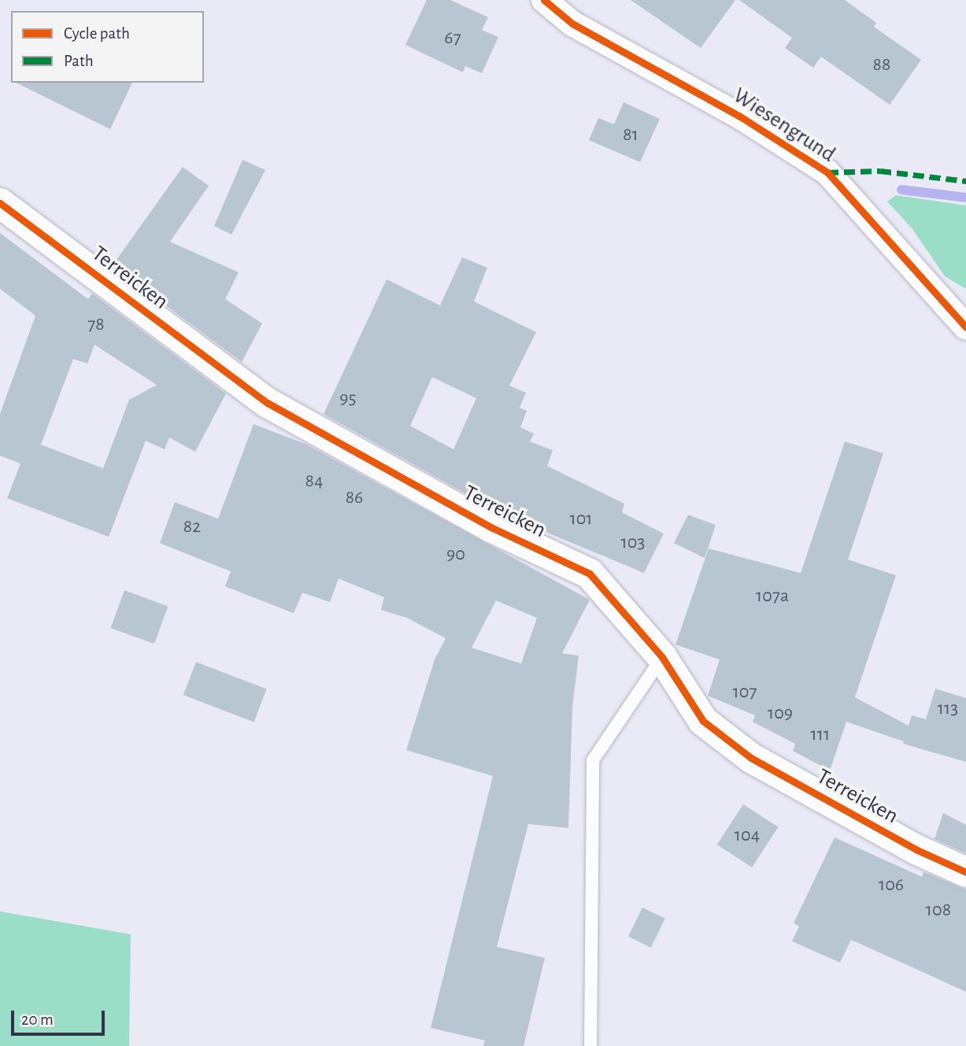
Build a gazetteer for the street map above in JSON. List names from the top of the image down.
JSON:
{
  "streets": {
    "main road": ["Terreicken"],
    "street": ["Wiesengrund"]
  },
  "house_numbers": [
    "67",
    "88",
    "81",
    "78",
    "95",
    "84",
    "86",
    "101",
    "82",
    "103",
    "90",
    "107a",
    "107",
    "113",
    "109",
    "111",
    "104",
    "106",
    "108"
  ],
  "legend": ["Cycle path", "Path"],
  "scale_bar": "20 m"
}
